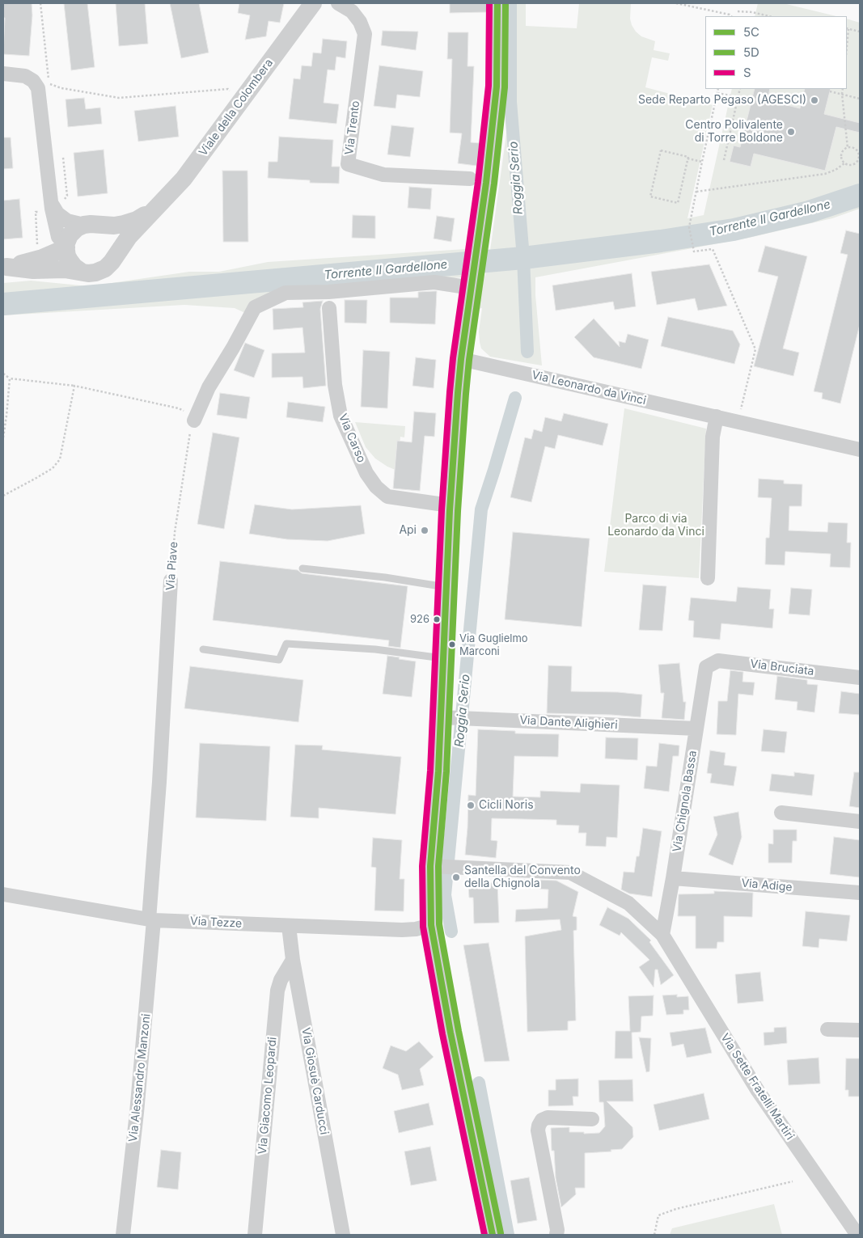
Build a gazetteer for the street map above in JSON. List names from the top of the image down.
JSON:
{
  "streets": {
    "street": [
      "Viale della Colombera",
      "Via Trento",
      "Via Leonardo da Vinci",
      "Via Carso",
      "Via Piave",
      "Via Bruciata",
      "Via Dante Alighieri",
      "Via Chignola Bassa",
      "Via Adige",
      "Via Tezze",
      "Via Alessandro Manzoni",
      "Via Giosuè Carducci",
      "Via Sette Fratelli Martiri",
      "Via Giacomo Leopardi"
    ]
  },
  "crossings": [
    ["Via Piave", "Via Tezze"],
    ["Via Piave", "Via Alessandro Manzoni"],
    ["Via Bruciata", "Via Chignola Bassa"],
    ["Via Dante Alighieri", "Via Chignola Bassa"],
    ["Via Chignola Bassa", "Via Adige"],
    ["Via Chignola Bassa", "Via Sette Fratelli Martiri"],
    ["Via Tezze", "Via Alessandro Manzoni"],
    ["Via Tezze", "Via Giosuè Carducci"],
    ["Via Giosuè Carducci", "Via Giacomo Leopardi"]
  ],
  "water": ["Roggia Serio", "Torrente Il Gardellone"],
  "parks": ["Parco di via Leonardo da Vinci"],
  "places": [
    "Sede Reparto Pegaso (AGESCI)",
    "Centro Polivalente di Torre Boldone",
    "Api",
    "926",
    "Via Guglielmo Marconi",
    "Cicli Noris",
    "Santella del Convento della Chignola"
  ],
  "lines": ["transit line 5C", "transit line 5D", "transit line S"],
  "legend": ["5C", "5D", "S"]
}
